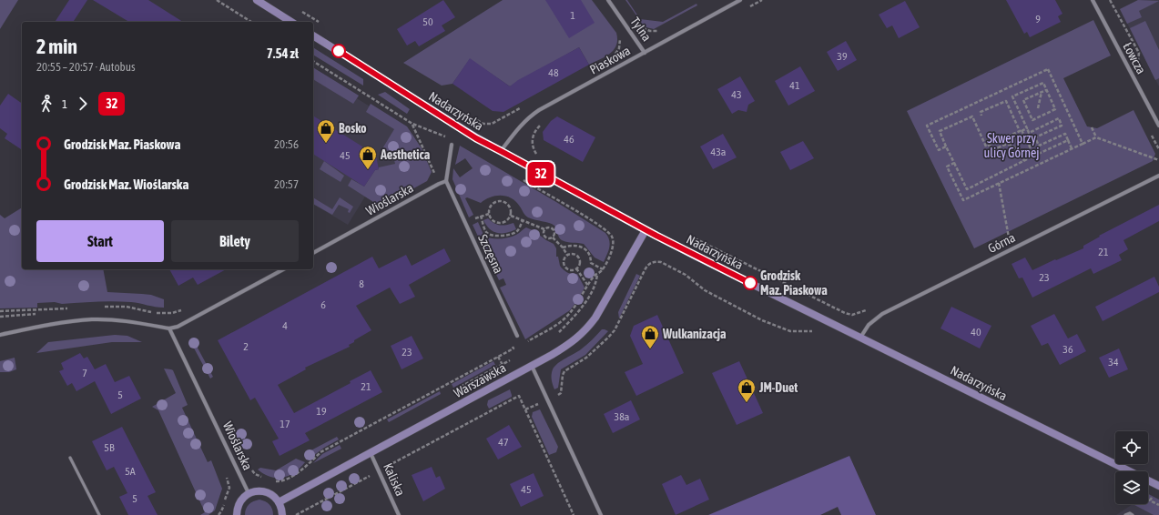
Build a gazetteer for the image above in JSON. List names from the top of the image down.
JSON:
{
  "streets": {
    "street": [
      "Tylna",
      "Łowcza",
      "Piaskowa",
      "Nadarzyńska",
      "Wioślarska",
      "Górna",
      "Szczęsna",
      "Warszawska",
      "Kaliska"
    ]
  },
  "crossings": [
    ["Tylna", "Piaskowa"],
    ["Piaskowa", "Nadarzyńska"],
    ["Nadarzyńska", "Górna"],
    ["Nadarzyńska", "Warszawska"],
    ["Wioślarska", "Szczęsna"],
    ["Warszawska", "Kaliska"]
  ],
  "parks": ["Skwer przy ulicy Górnej"],
  "places": {
    "shop": [
      "Bosko",
      "Aesthetica",
      "Wulkanizacja",
      "JM-Duet"
    ],
    "other": ["Grodzisk Maz. Piaskowa"]
  },
  "lines": ["bus line 32"],
  "house_numbers": [
    "1",
    "9",
    "50",
    "39",
    "48",
    "41",
    "43",
    "46",
    "43a",
    "45",
    "21",
    "23",
    "8",
    "6",
    "4",
    "40",
    "2",
    "36",
    "23",
    "34",
    "7",
    "21",
    "5",
    "19",
    "38a",
    "17",
    "47",
    "5B",
    "5A",
    "45",
    "5"
  ],
  "page": {
    "on_map": "32",
    "heading": ["2 min", "20:55 – 20:57 · Autobus", "7.54 zł"],
    "legs": ["1", "32"],
    "list": [
      {
        "name": "Grodzisk Maz. Piaskowa",
        "value": "20:56"
      },
      {
        "name": "Grodzisk Maz. Wioślarska",
        "value": "20:57"
      }
    ],
    "buttons": ["Start", "Bilety"]
  }
}
